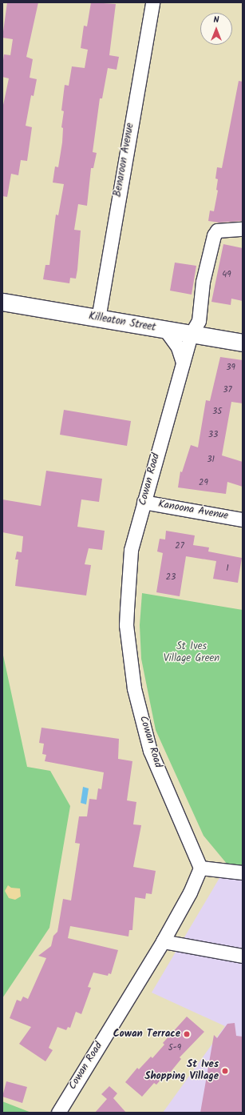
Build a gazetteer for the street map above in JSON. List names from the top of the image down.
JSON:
{
  "streets": {
    "main road": ["Killeaton Street"],
    "street": ["Benaroon Avenue", "Cowan Road", "Kanoona Avenue"]
  },
  "crossings": [
    ["Benaroon Avenue", "Killeaton Street"],
    ["Killeaton Street", "Cowan Road"],
    ["Cowan Road", "Kanoona Avenue"]
  ],
  "parks": ["St Ives Village Green"],
  "places": ["Cowan Terrace", "St Ives Shopping Village"],
  "house_numbers": [
    "49",
    "39",
    "37",
    "35",
    "33",
    "31",
    "29",
    "27",
    "1",
    "23",
    "5-9"
  ],
  "north": "top"
}
